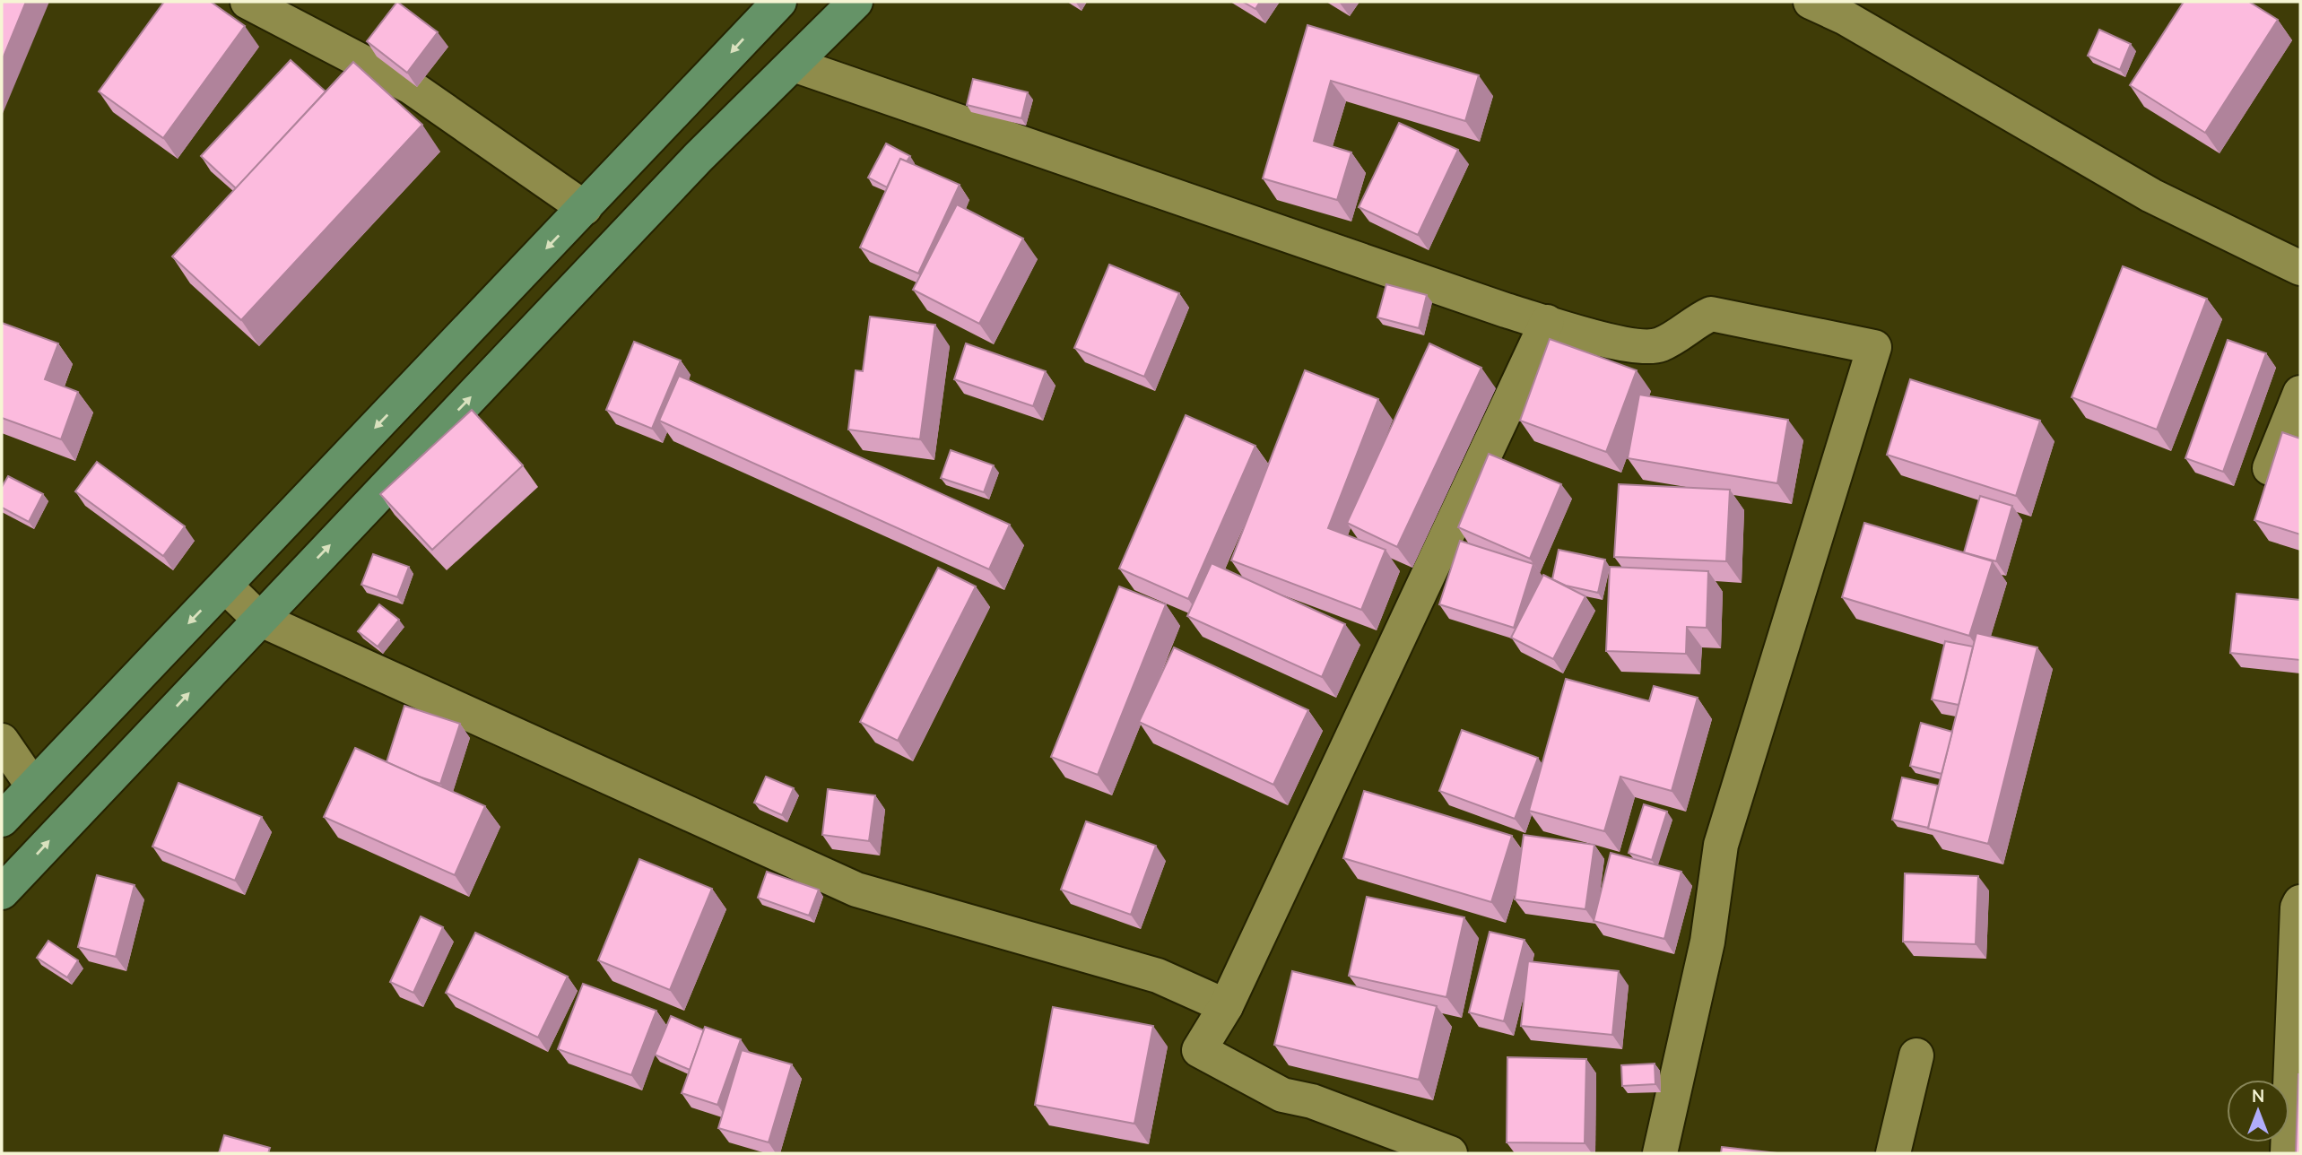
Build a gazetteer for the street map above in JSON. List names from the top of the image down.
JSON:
{
  "north": "top"
}
